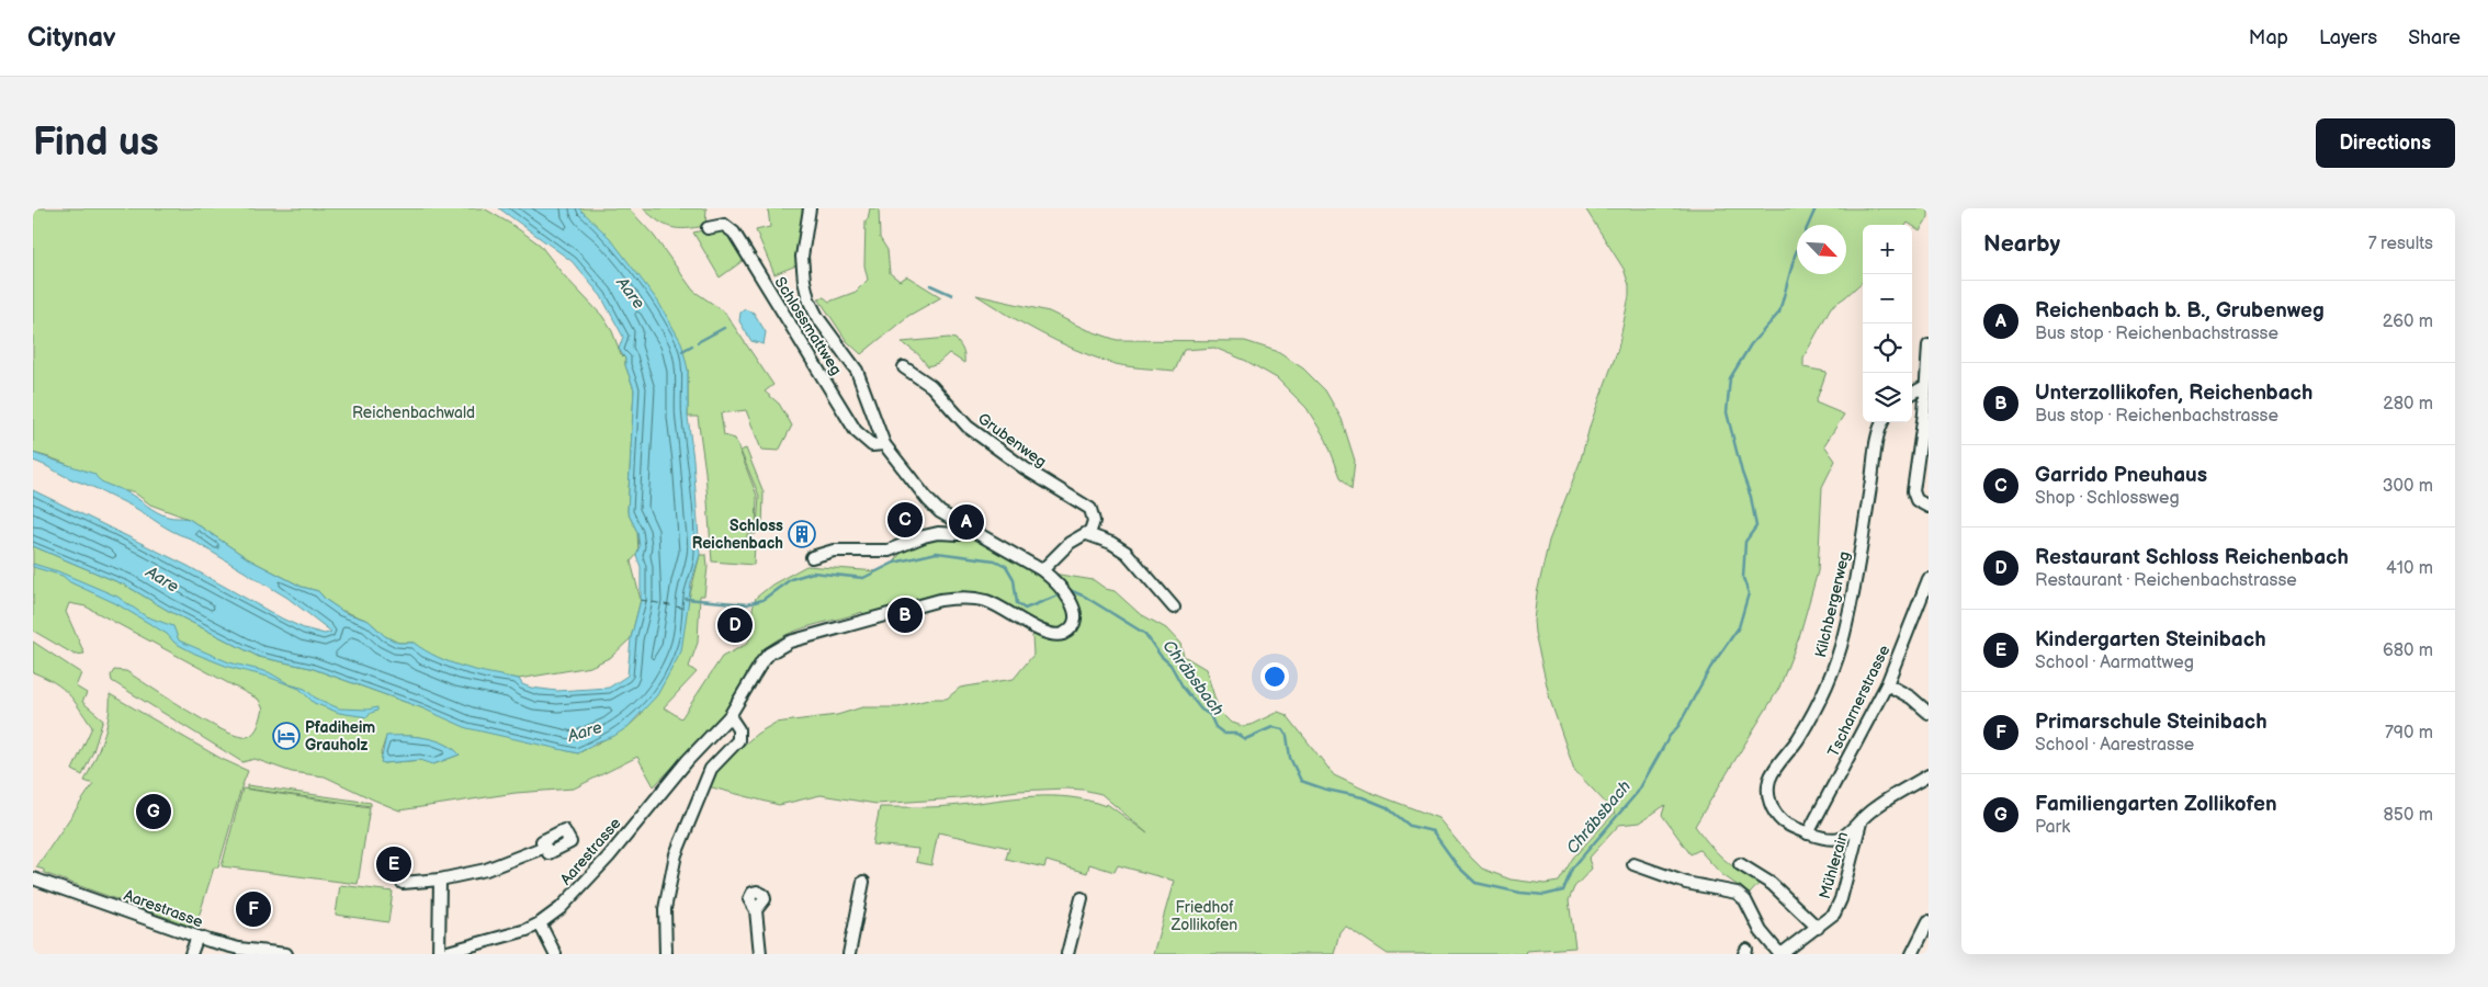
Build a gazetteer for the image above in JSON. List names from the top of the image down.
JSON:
{
  "streets": {
    "street": [
      "Schlossmattweg",
      "Grubenweg",
      "Kilchbergerweg",
      "Tscharnerstrasse",
      "Aarestrasse",
      "Mühlerain"
    ]
  },
  "crossings": [
    ["Kilchbergerweg", "Tscharnerstrasse"],
    ["Kilchbergerweg", "Mühlerain"]
  ],
  "water": ["Aare", "Chräbsbach"],
  "parks": ["Reichenbachwald", "Friedhof Zollikofen"],
  "places": {
    "building": ["Schloss Reichenbach"],
    "hotel": ["Pfadiheim Grauholz"]
  },
  "north": "bottom right",
  "page": {
    "header": "Citynav",
    "nav": ["Map", "Layers", "Share"],
    "buttons": "Directions",
    "title": "Find us",
    "heading": ["Nearby", "7 results"],
    "map_buttons": ["+", "−"],
    "list": [
      {
        "mark": "A",
        "name": "Reichenbach b. B., Grubenweg",
        "note": "Bus stop · Reichenbachstrasse",
        "value": "260 m"
      },
      {
        "mark": "B",
        "name": "Unterzollikofen, Reichenbach",
        "note": "Bus stop · Reichenbachstrasse",
        "value": "280 m"
      },
      {
        "mark": "C",
        "name": "Garrido Pneuhaus",
        "note": "Shop · Schlossweg",
        "value": "300 m"
      },
      {
        "mark": "D",
        "name": "Restaurant Schloss Reichenbach",
        "note": "Restaurant · Reichenbachstrasse",
        "value": "410 m"
      },
      {
        "mark": "E",
        "name": "Kindergarten Steinibach",
        "note": "School · Aarmattweg",
        "value": "680 m"
      },
      {
        "mark": "F",
        "name": "Primarschule Steinibach",
        "note": "School · Aarestrasse",
        "value": "790 m"
      },
      {
        "mark": "G",
        "name": "Familiengarten Zollikofen",
        "note": "Park",
        "value": "850 m"
      }
    ],
    "pins": [
      "C",
      "A",
      "B",
      "D",
      "G",
      "E",
      "F"
    ]
  }
}
